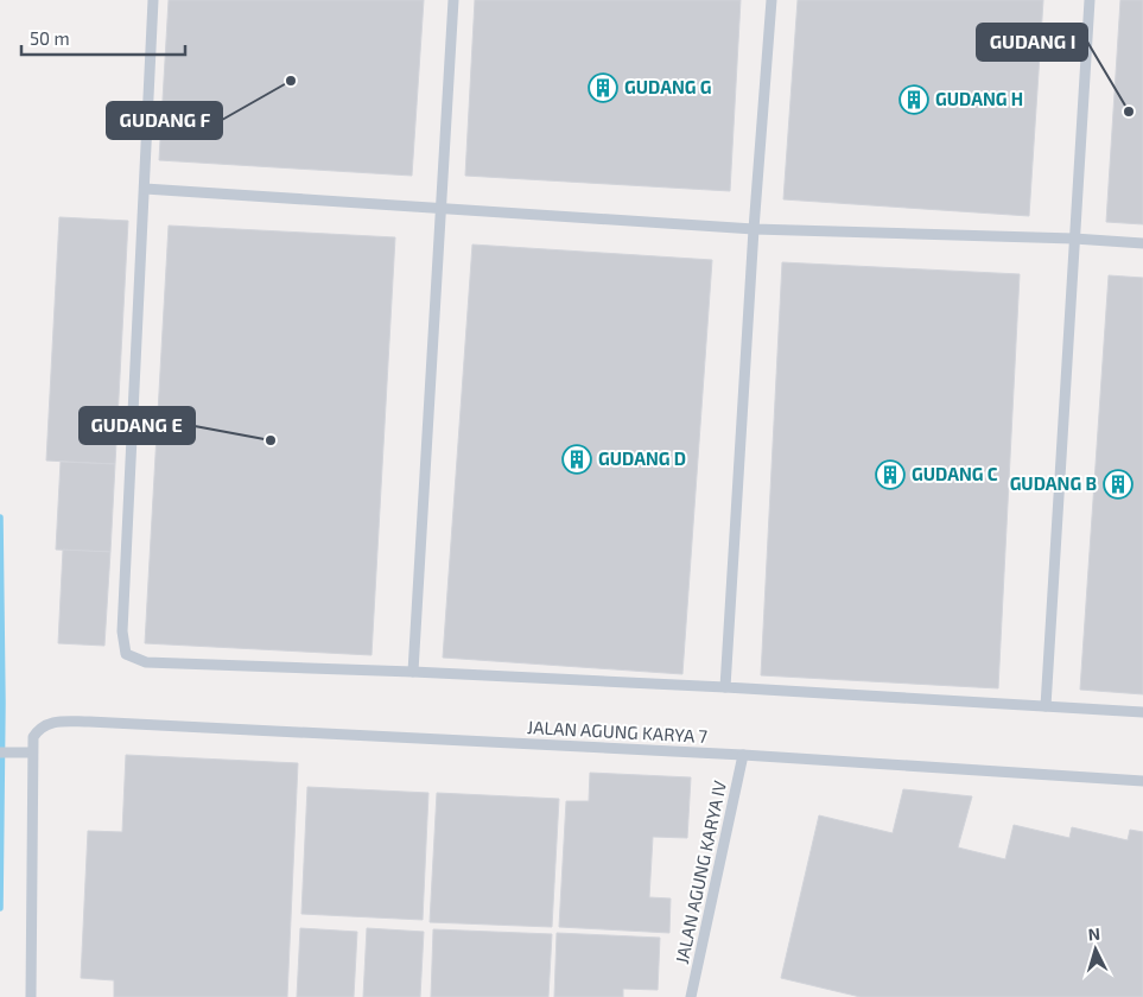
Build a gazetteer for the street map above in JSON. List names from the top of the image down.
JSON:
{
  "streets": {
    "lane": ["JALAN AGUNG KARYA 7", "JALAN AGUNG KARYA IV"]
  },
  "crossings": [
    ["JALAN AGUNG KARYA 7", "JALAN AGUNG KARYA IV"]
  ],
  "places": {
    "other": ["GUDANG F", "GUDANG I", "GUDANG E"],
    "building": [
      "GUDANG G",
      "GUDANG H",
      "GUDANG D",
      "GUDANG C",
      "GUDANG B"
    ]
  },
  "scale_bar": "50 m",
  "north": "top"
}
